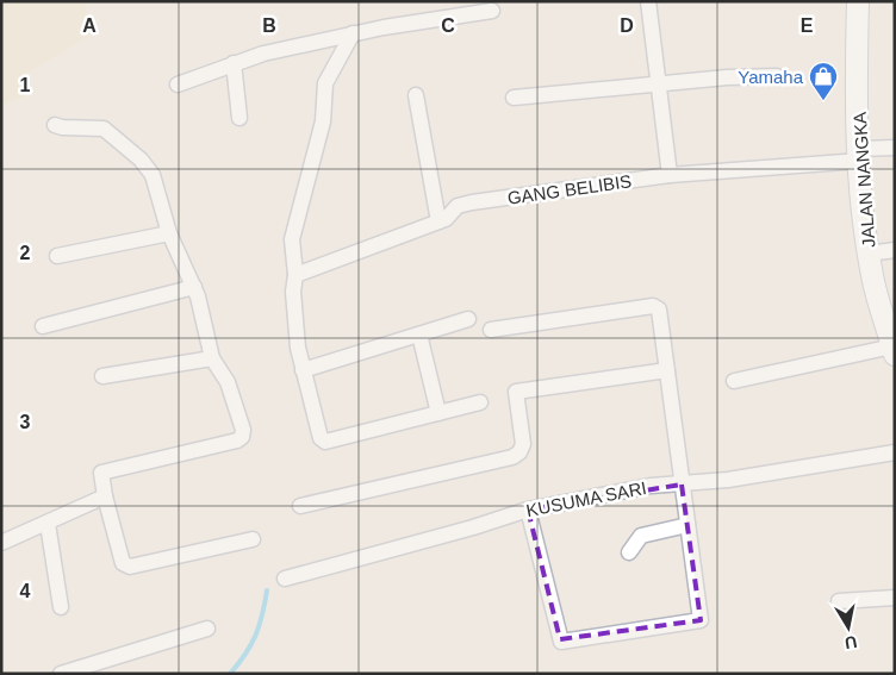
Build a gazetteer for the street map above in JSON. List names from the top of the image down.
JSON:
{
  "streets": {
    "main road": ["JALAN NANGKA"],
    "street": ["GANG BELIBIS", "KUSUMA SARI"]
  },
  "crossings": [
    ["JALAN NANGKA", "GANG BELIBIS"]
  ],
  "places": {
    "shop": ["Yamaha"]
  },
  "north": "bottom",
  "grid": {
    "columns": [
      "A",
      "B",
      "C",
      "D",
      "E"
    ],
    "rows": [
      "1",
      "2",
      "3",
      "4"
    ]
  }
}
